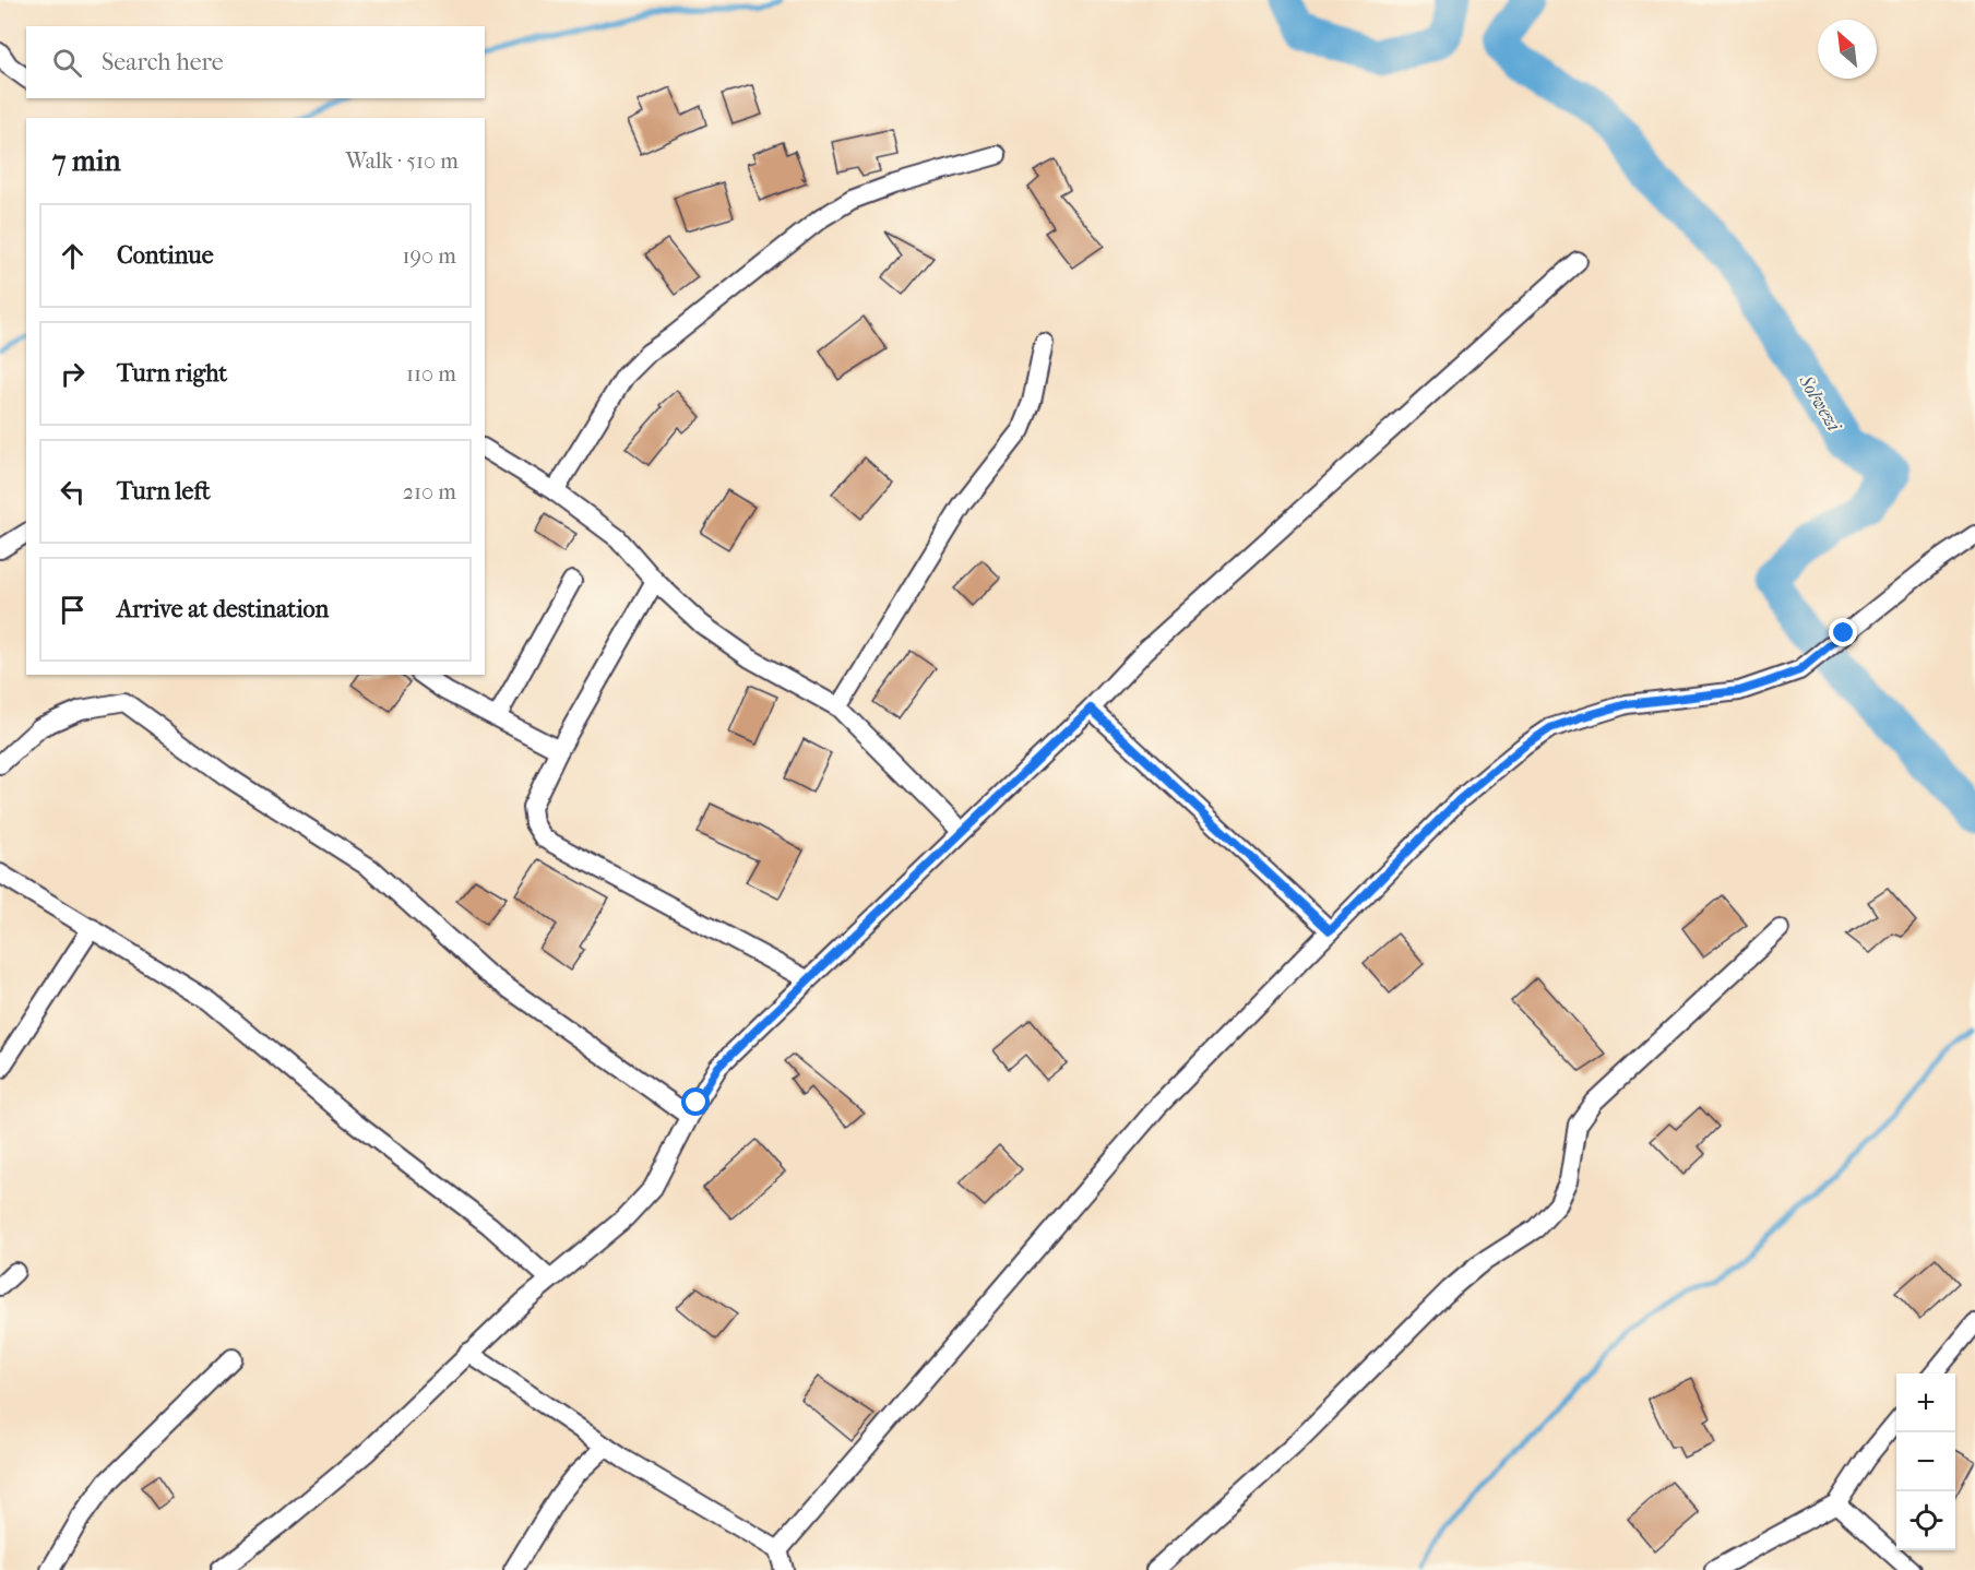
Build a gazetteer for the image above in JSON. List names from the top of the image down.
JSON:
{
  "water": ["Solwezi"],
  "north": "top left",
  "page": {
    "search": "Search here",
    "heading": ["7 min", "Walk · 510 m"],
    "list": [
      ["Continue", "190 m"],
      ["Turn right", "110 m"],
      ["Turn left", "210 m"],
      "Arrive at destination"
    ],
    "map_buttons": ["+", "−"]
  }
}
